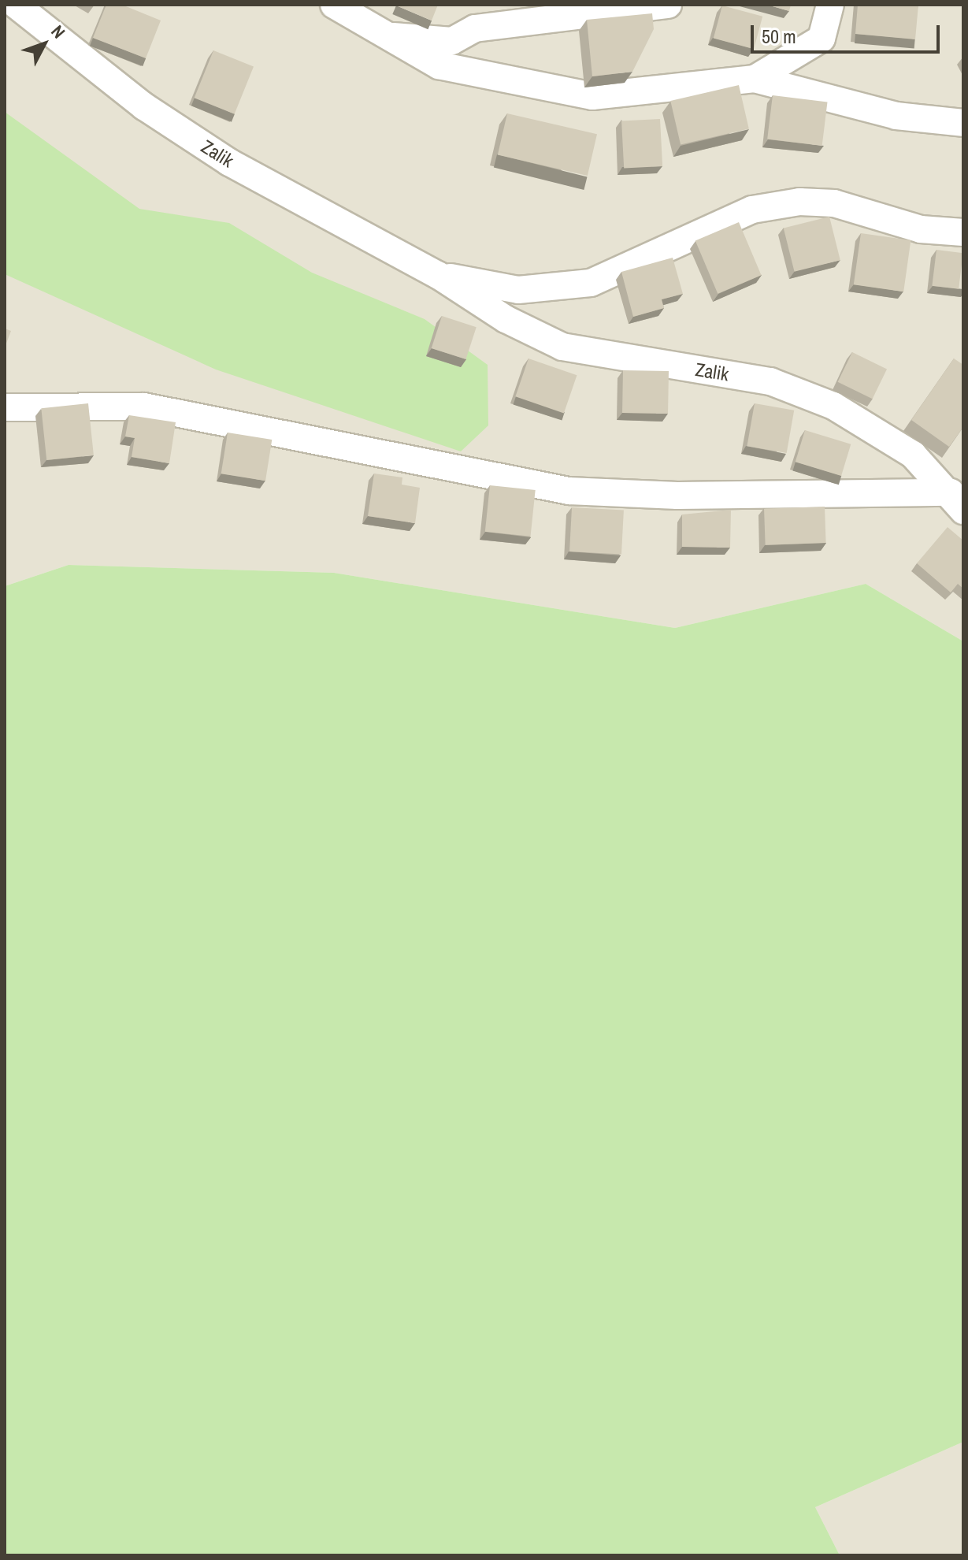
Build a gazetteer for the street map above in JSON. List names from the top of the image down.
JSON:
{
  "streets": {
    "street": ["Zalik"]
  },
  "scale_bar": "50 m",
  "north": "top right"
}
